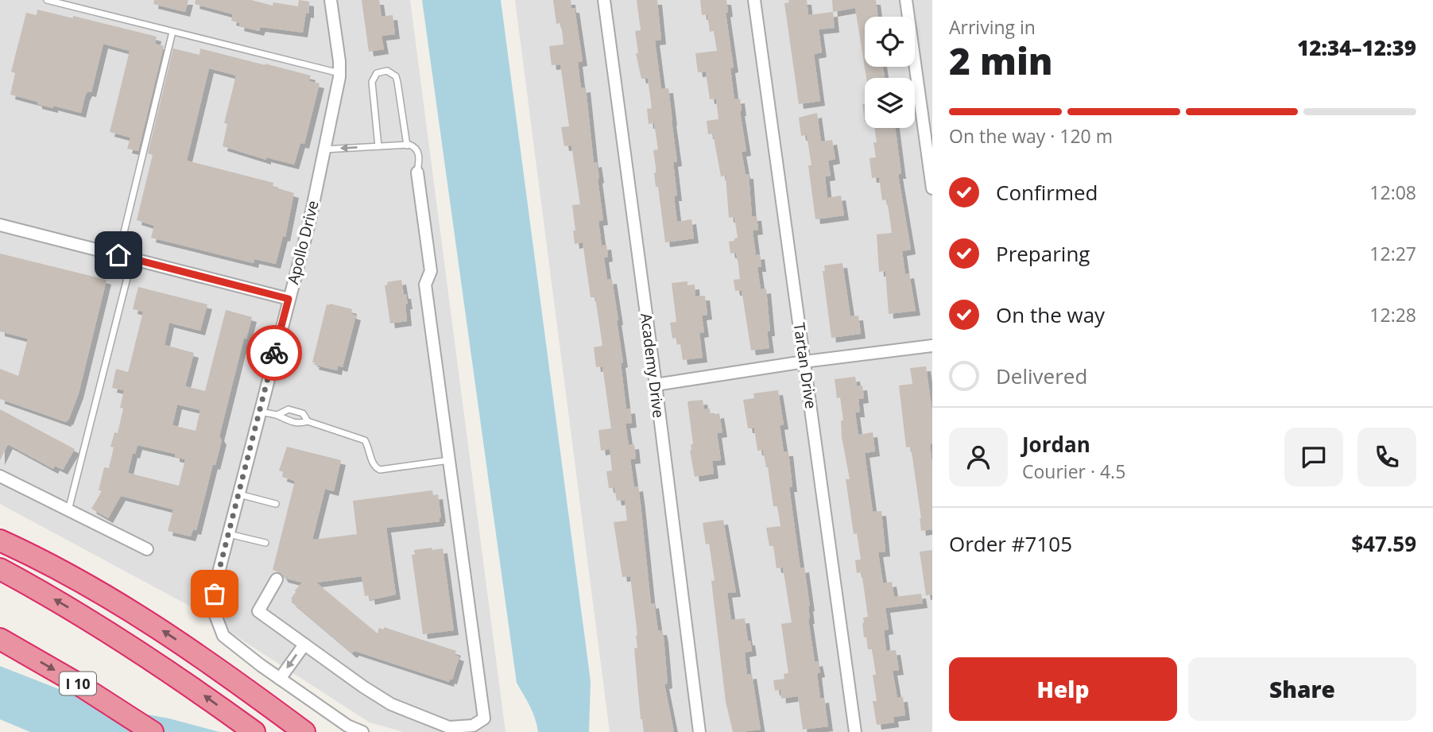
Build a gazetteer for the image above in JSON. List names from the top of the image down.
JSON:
{
  "streets": {
    "highway": ["I 10"],
    "street": ["Apollo Drive", "Academy Drive", "Tartan Drive"]
  },
  "page": {
    "heading": ["2 min", "Arriving in", "12:34–12:39"],
    "panel": [
      "Jordan",
      "Courier · 4.5",
      "Order #7105",
      "$47.59"
    ],
    "bar": "On the way · 120 m",
    "list": [
      ["Confirmed", "12:08"],
      ["Preparing", "12:27"],
      ["On the way", "12:28"],
      "Delivered"
    ],
    "buttons": ["Help", "Share"]
  }
}
